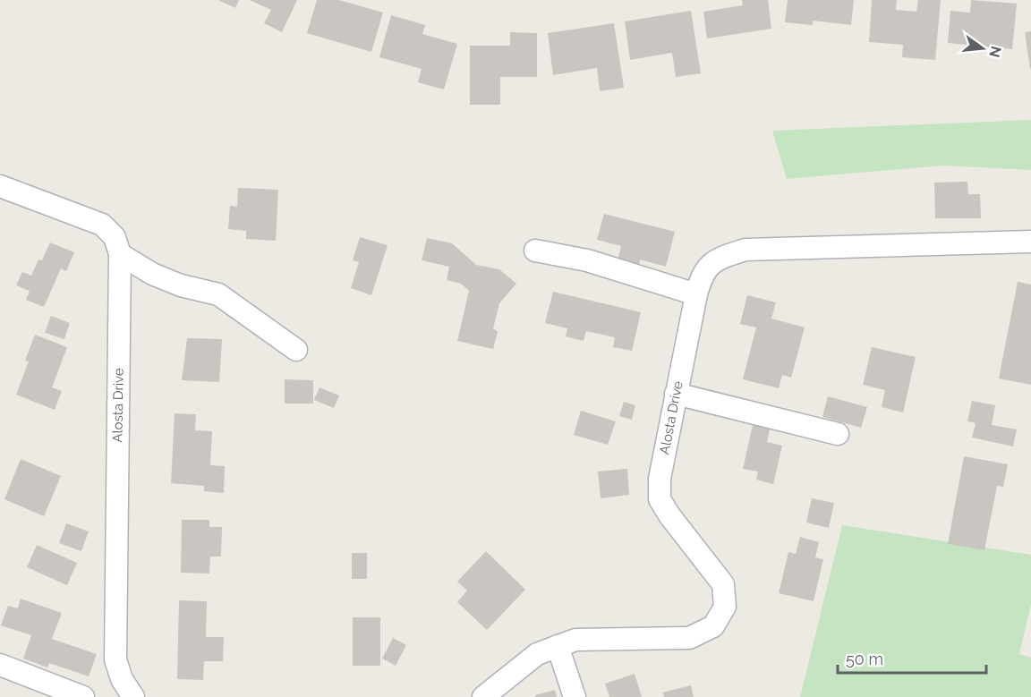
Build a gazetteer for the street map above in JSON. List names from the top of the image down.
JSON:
{
  "streets": {
    "street": ["Alosta Drive"]
  },
  "scale_bar": "50 m",
  "north": "right"
}
